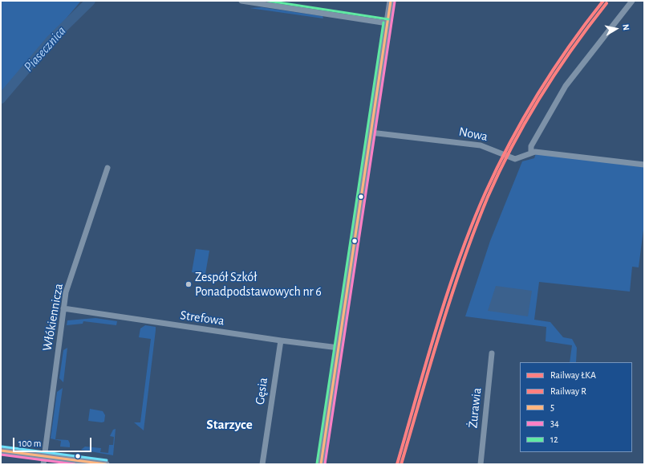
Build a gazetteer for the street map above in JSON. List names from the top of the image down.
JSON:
{
  "streets": {
    "street": [
      "Nowa",
      "Włókiennicza",
      "Strefowa",
      "Gęsia",
      "Żurawia"
    ]
  },
  "crossings": [
    ["Włókiennicza", "Strefowa"],
    ["Strefowa", "Gęsia"]
  ],
  "districts": ["Starzyce"],
  "water": ["Piasecznica"],
  "places": ["Zespół Szkół Ponadpodstawowych nr 6"],
  "lines": [
    "rail line ŁKA",
    "transit line 5",
    "transit line 12",
    "transit line 34",
    "rail line R"
  ],
  "legend": [
    "Railway ŁKA",
    "Railway R",
    "5",
    "34",
    "12"
  ],
  "scale_bar": "100 m",
  "north": "right"
}
